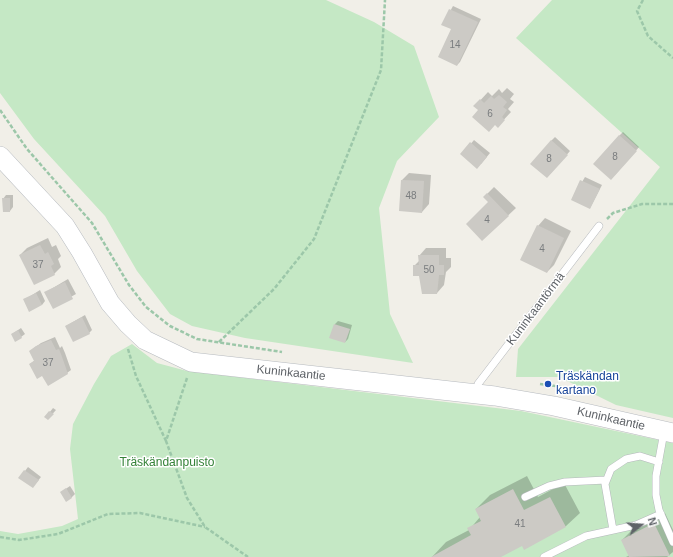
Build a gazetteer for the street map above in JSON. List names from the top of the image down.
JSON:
{
  "streets": {
    "main road": ["Kuninkaantie"],
    "lane": ["Kuninkaantörmä"]
  },
  "crossings": [
    ["Kuninkaantörmä", "Kuninkaantie"]
  ],
  "parks": ["Träskändanpuisto"],
  "places": ["Träskändan kartano"],
  "house_numbers": [
    "14",
    "6",
    "8",
    "8",
    "48",
    "4",
    "4",
    "37",
    "50",
    "37",
    "41"
  ],
  "north": "right"
}
